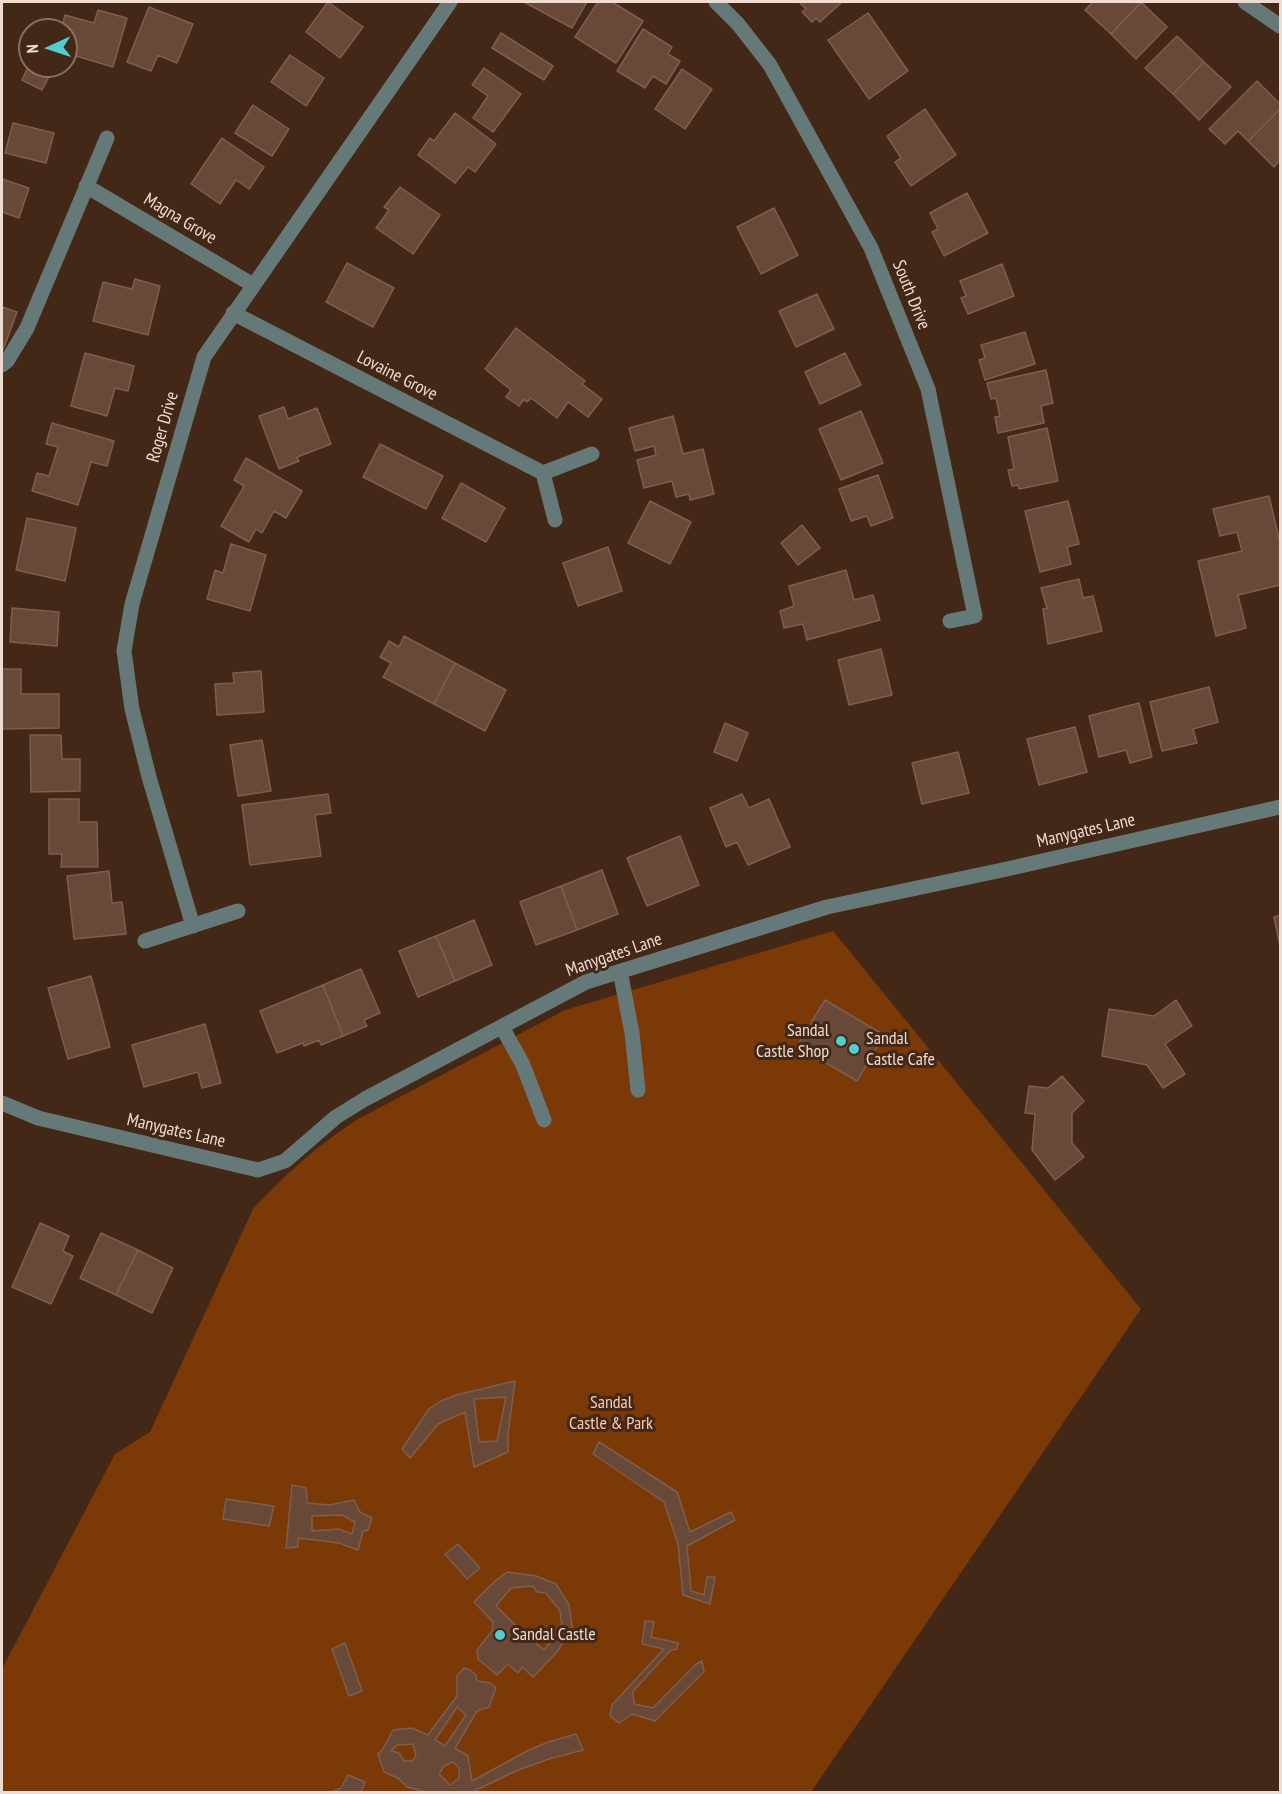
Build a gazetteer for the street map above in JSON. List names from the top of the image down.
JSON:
{
  "streets": {
    "street": [
      "Magna Grove",
      "South Drive",
      "Lovaine Grove",
      "Roger Drive",
      "Manygates Lane"
    ]
  },
  "crossings": [
    ["Magna Grove", "Roger Drive"],
    ["Lovaine Grove", "Roger Drive"]
  ],
  "parks": ["Sandal Castle & Park"],
  "places": ["Sandal Castle Shop", "Sandal Castle Cafe", "Sandal Castle"],
  "north": "left"
}
